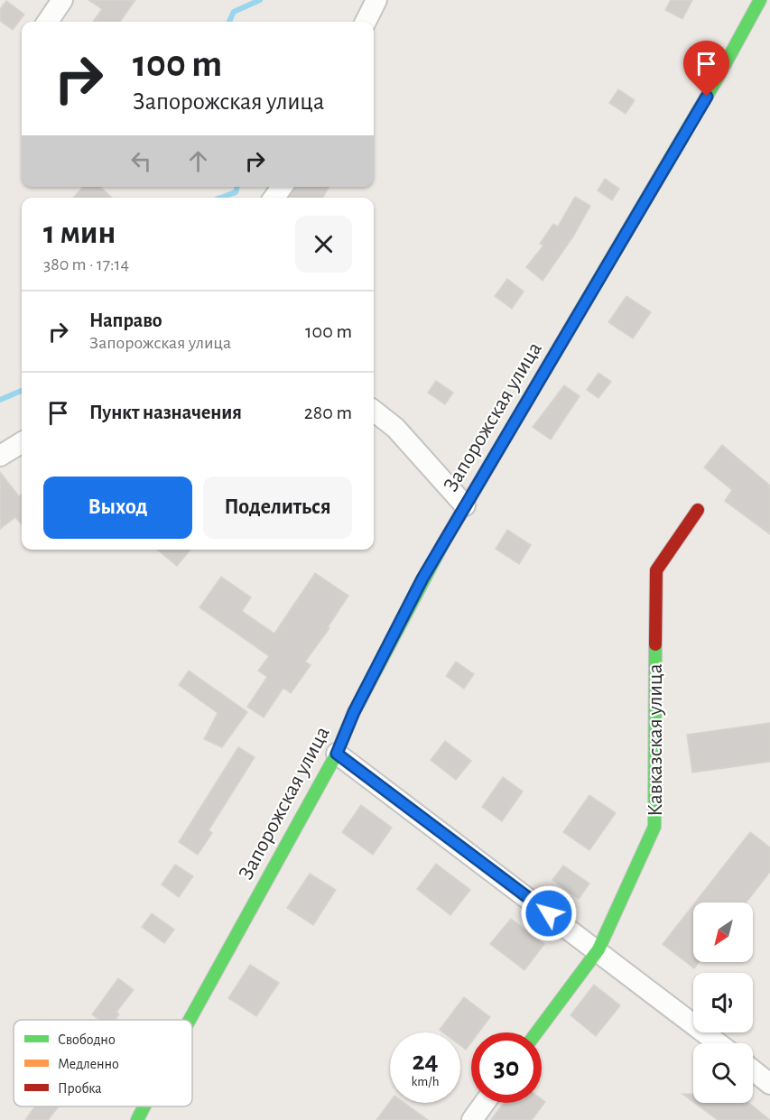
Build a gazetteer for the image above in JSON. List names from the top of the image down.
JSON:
{
  "streets": {
    "street": ["Запорожская улица", "Кавказская улица"]
  },
  "legend": ["Свободно", "Медленно", "Пробка"],
  "north": "bottom left",
  "page": {
    "turn": ["100 m", "Запорожская улица"],
    "heading": ["1 мин", "380 m · 17:14"],
    "list": [
      {
        "name": "Направо",
        "note": "Запорожская улица",
        "value": "100 m"
      },
      {
        "name": "Пункт назначения",
        "value": "280 m"
      }
    ],
    "buttons": ["Выход", "Поделиться"],
    "speed": "24 km/h",
    "limit": "30"
  }
}
